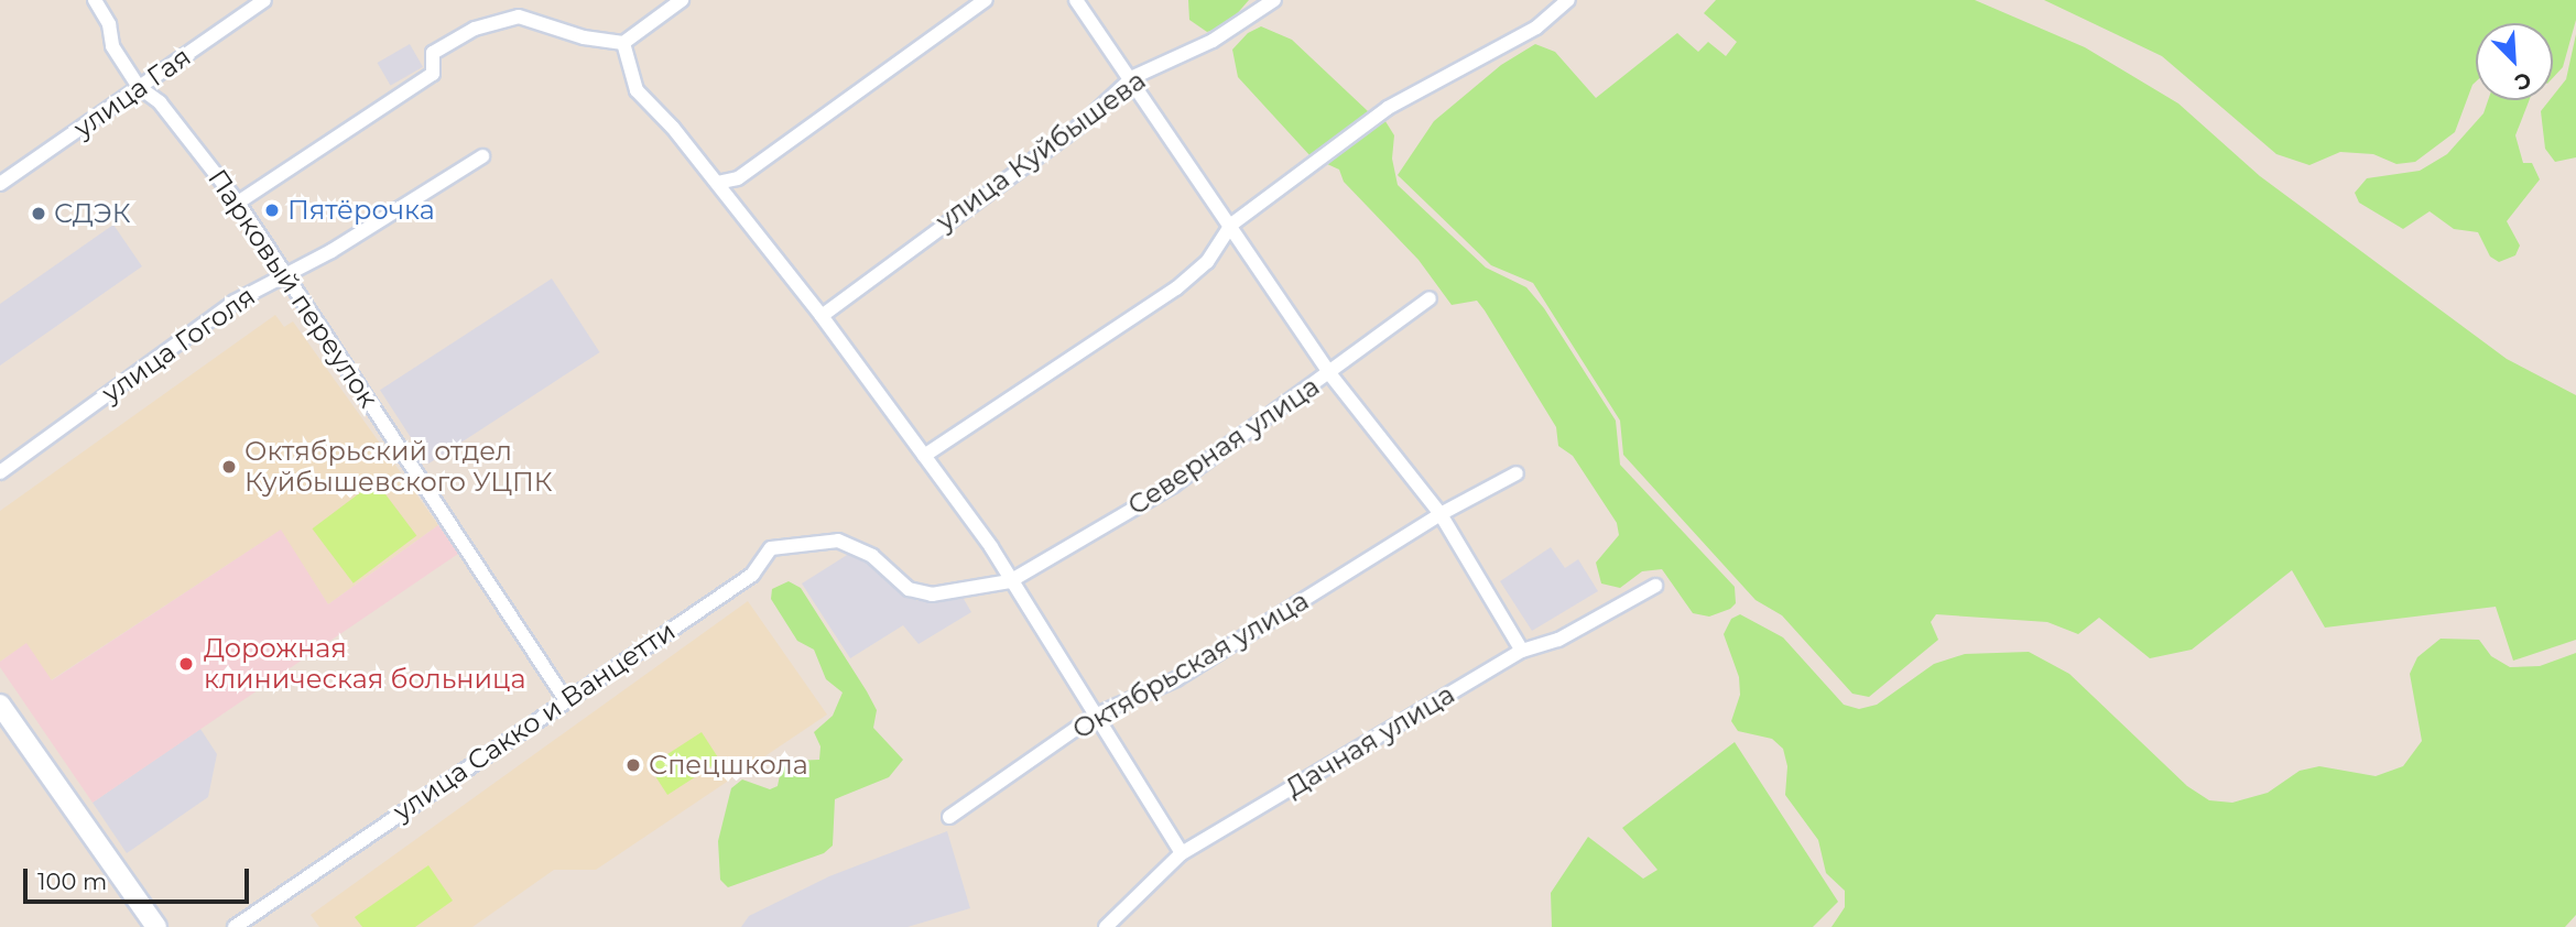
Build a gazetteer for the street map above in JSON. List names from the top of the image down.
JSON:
{
  "streets": {
    "street": [
      "улица Гая",
      "улица Куйбышева",
      "Парковый переулок",
      "улица Гоголя",
      "Северная улица",
      "Октябрьская улица",
      "улица Сакко и Ванцетти",
      "Дачная улица"
    ]
  },
  "crossings": [
    ["улица Гая", "Парковый переулок"],
    ["Парковый переулок", "улица Гоголя"],
    ["Парковый переулок", "улица Сакко и Ванцетти"],
    ["Северная улица", "улица Сакко и Ванцетти"]
  ],
  "places": [
    "Пятёрочка",
    "СДЭК",
    "Октябрьский отдел Куйбышевского УЦПК",
    "Дорожная клиническая больница",
    "Спецшкола"
  ],
  "scale_bar": "100 m",
  "north": "bottom right"
}
